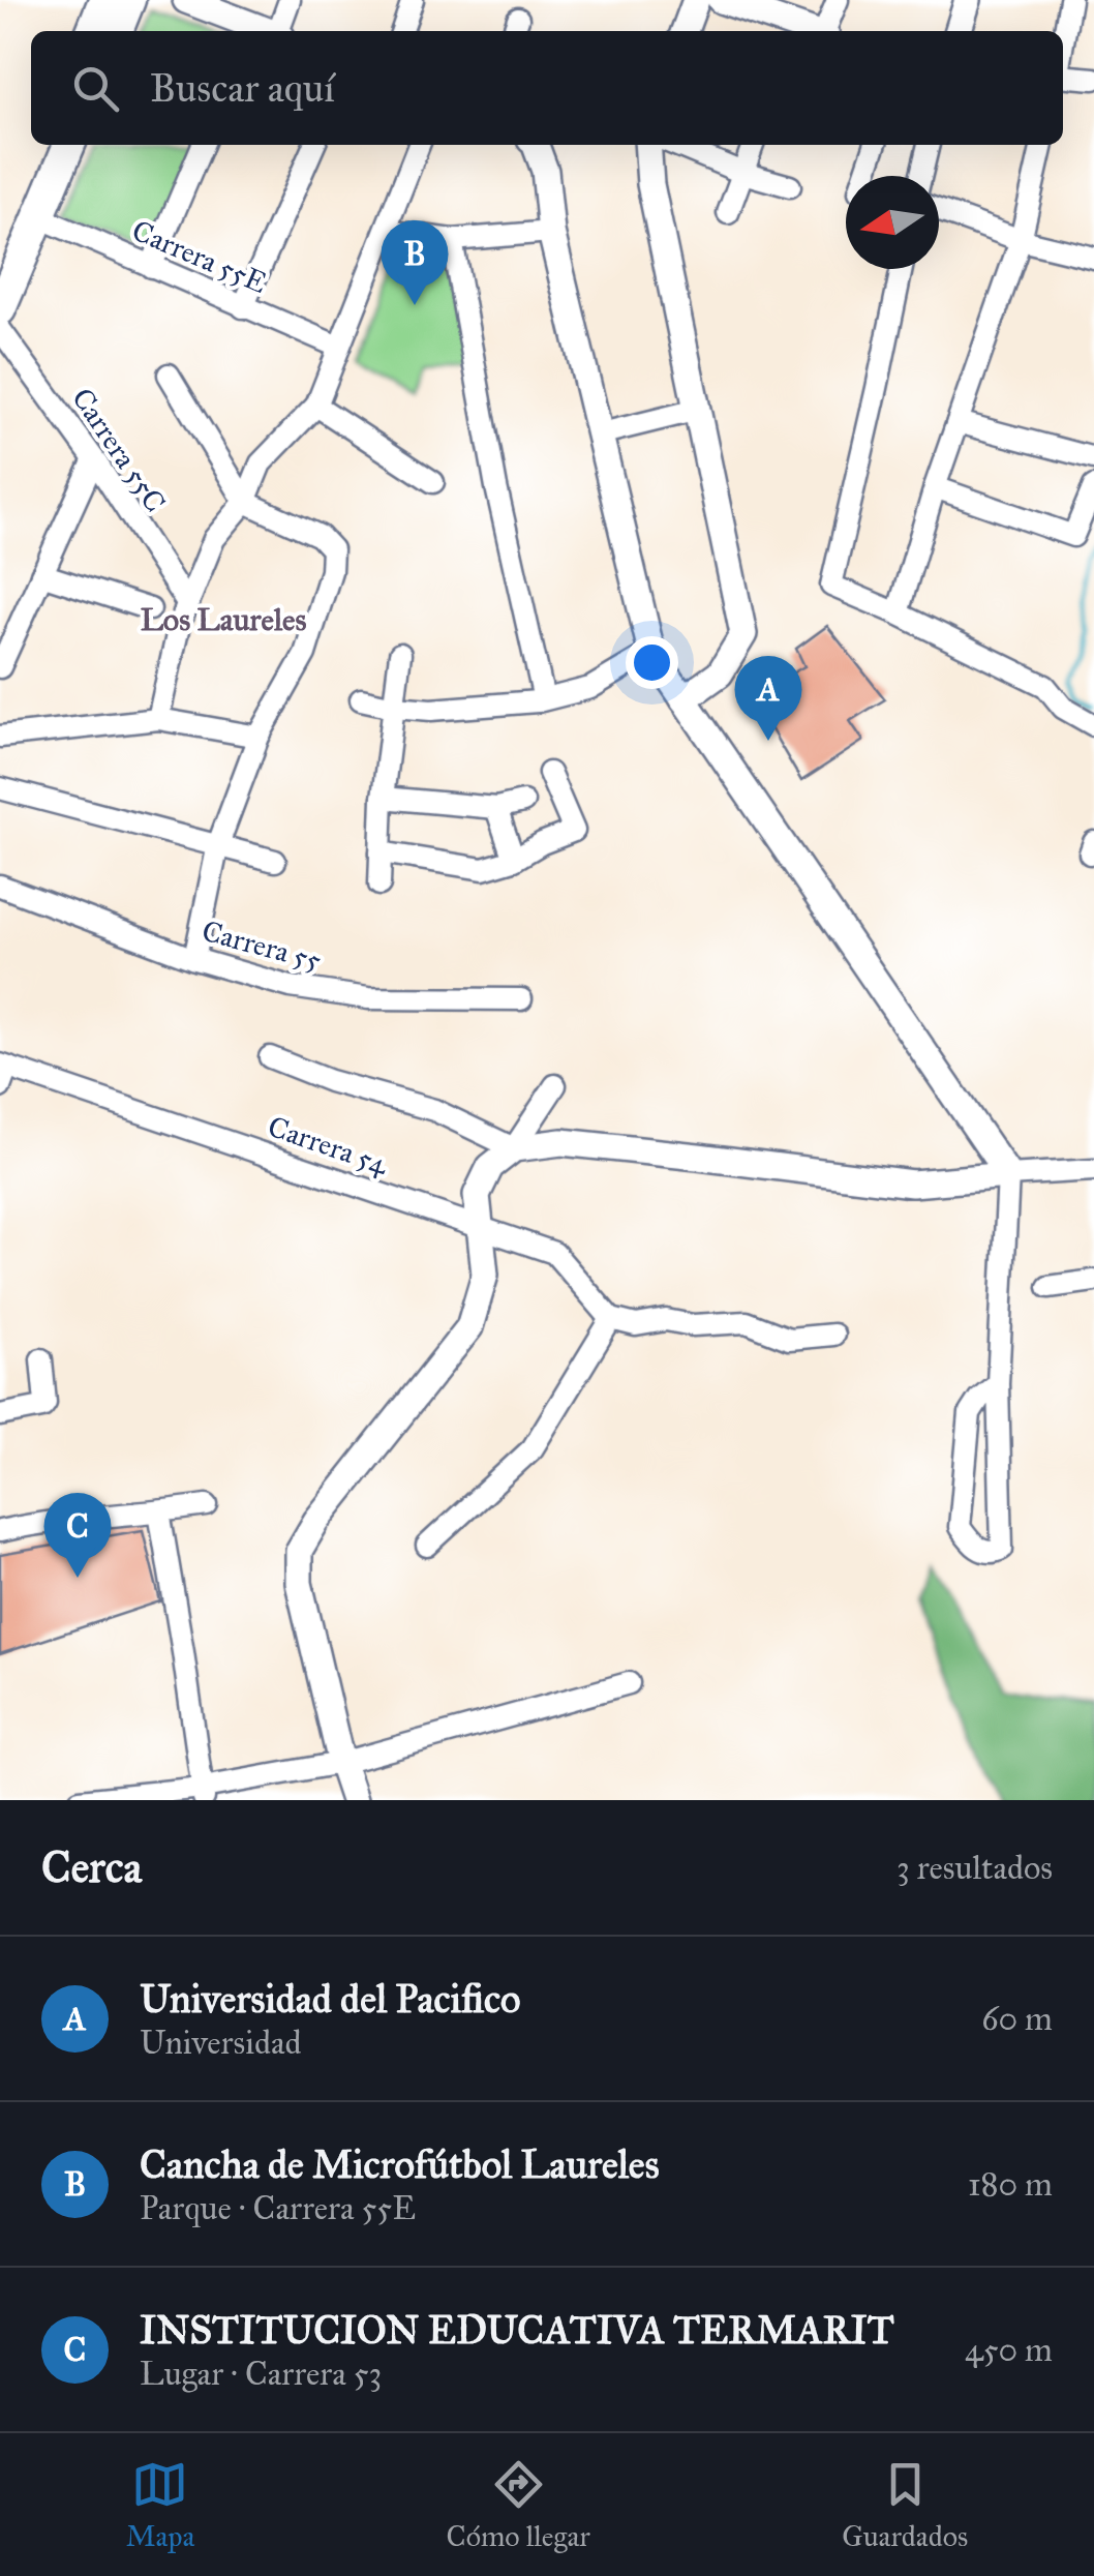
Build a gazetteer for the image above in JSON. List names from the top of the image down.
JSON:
{
  "streets": {
    "street": [
      "Carrera 55E",
      "Carrera 55C",
      "Carrera 55",
      "Carrera 54"
    ]
  },
  "districts": ["Los Laureles"],
  "north": "left",
  "page": {
    "search": "Buscar aquí",
    "pins": ["B", "A", "C"],
    "heading": ["Cerca", "3 resultados"],
    "list": [
      {
        "mark": "A",
        "name": "Universidad del Pacifico",
        "note": "Universidad",
        "value": "60 m"
      },
      {
        "mark": "B",
        "name": "Cancha de Microfútbol Laureles",
        "note": "Parque · Carrera 55E",
        "value": "180 m"
      },
      {
        "mark": "C",
        "name": "INSTITUCION EDUCATIVA TERMARIT",
        "note": "Lugar · Carrera 53",
        "value": "450 m"
      }
    ],
    "nav": ["Mapa", "Cómo llegar", "Guardados"]
  }
}
